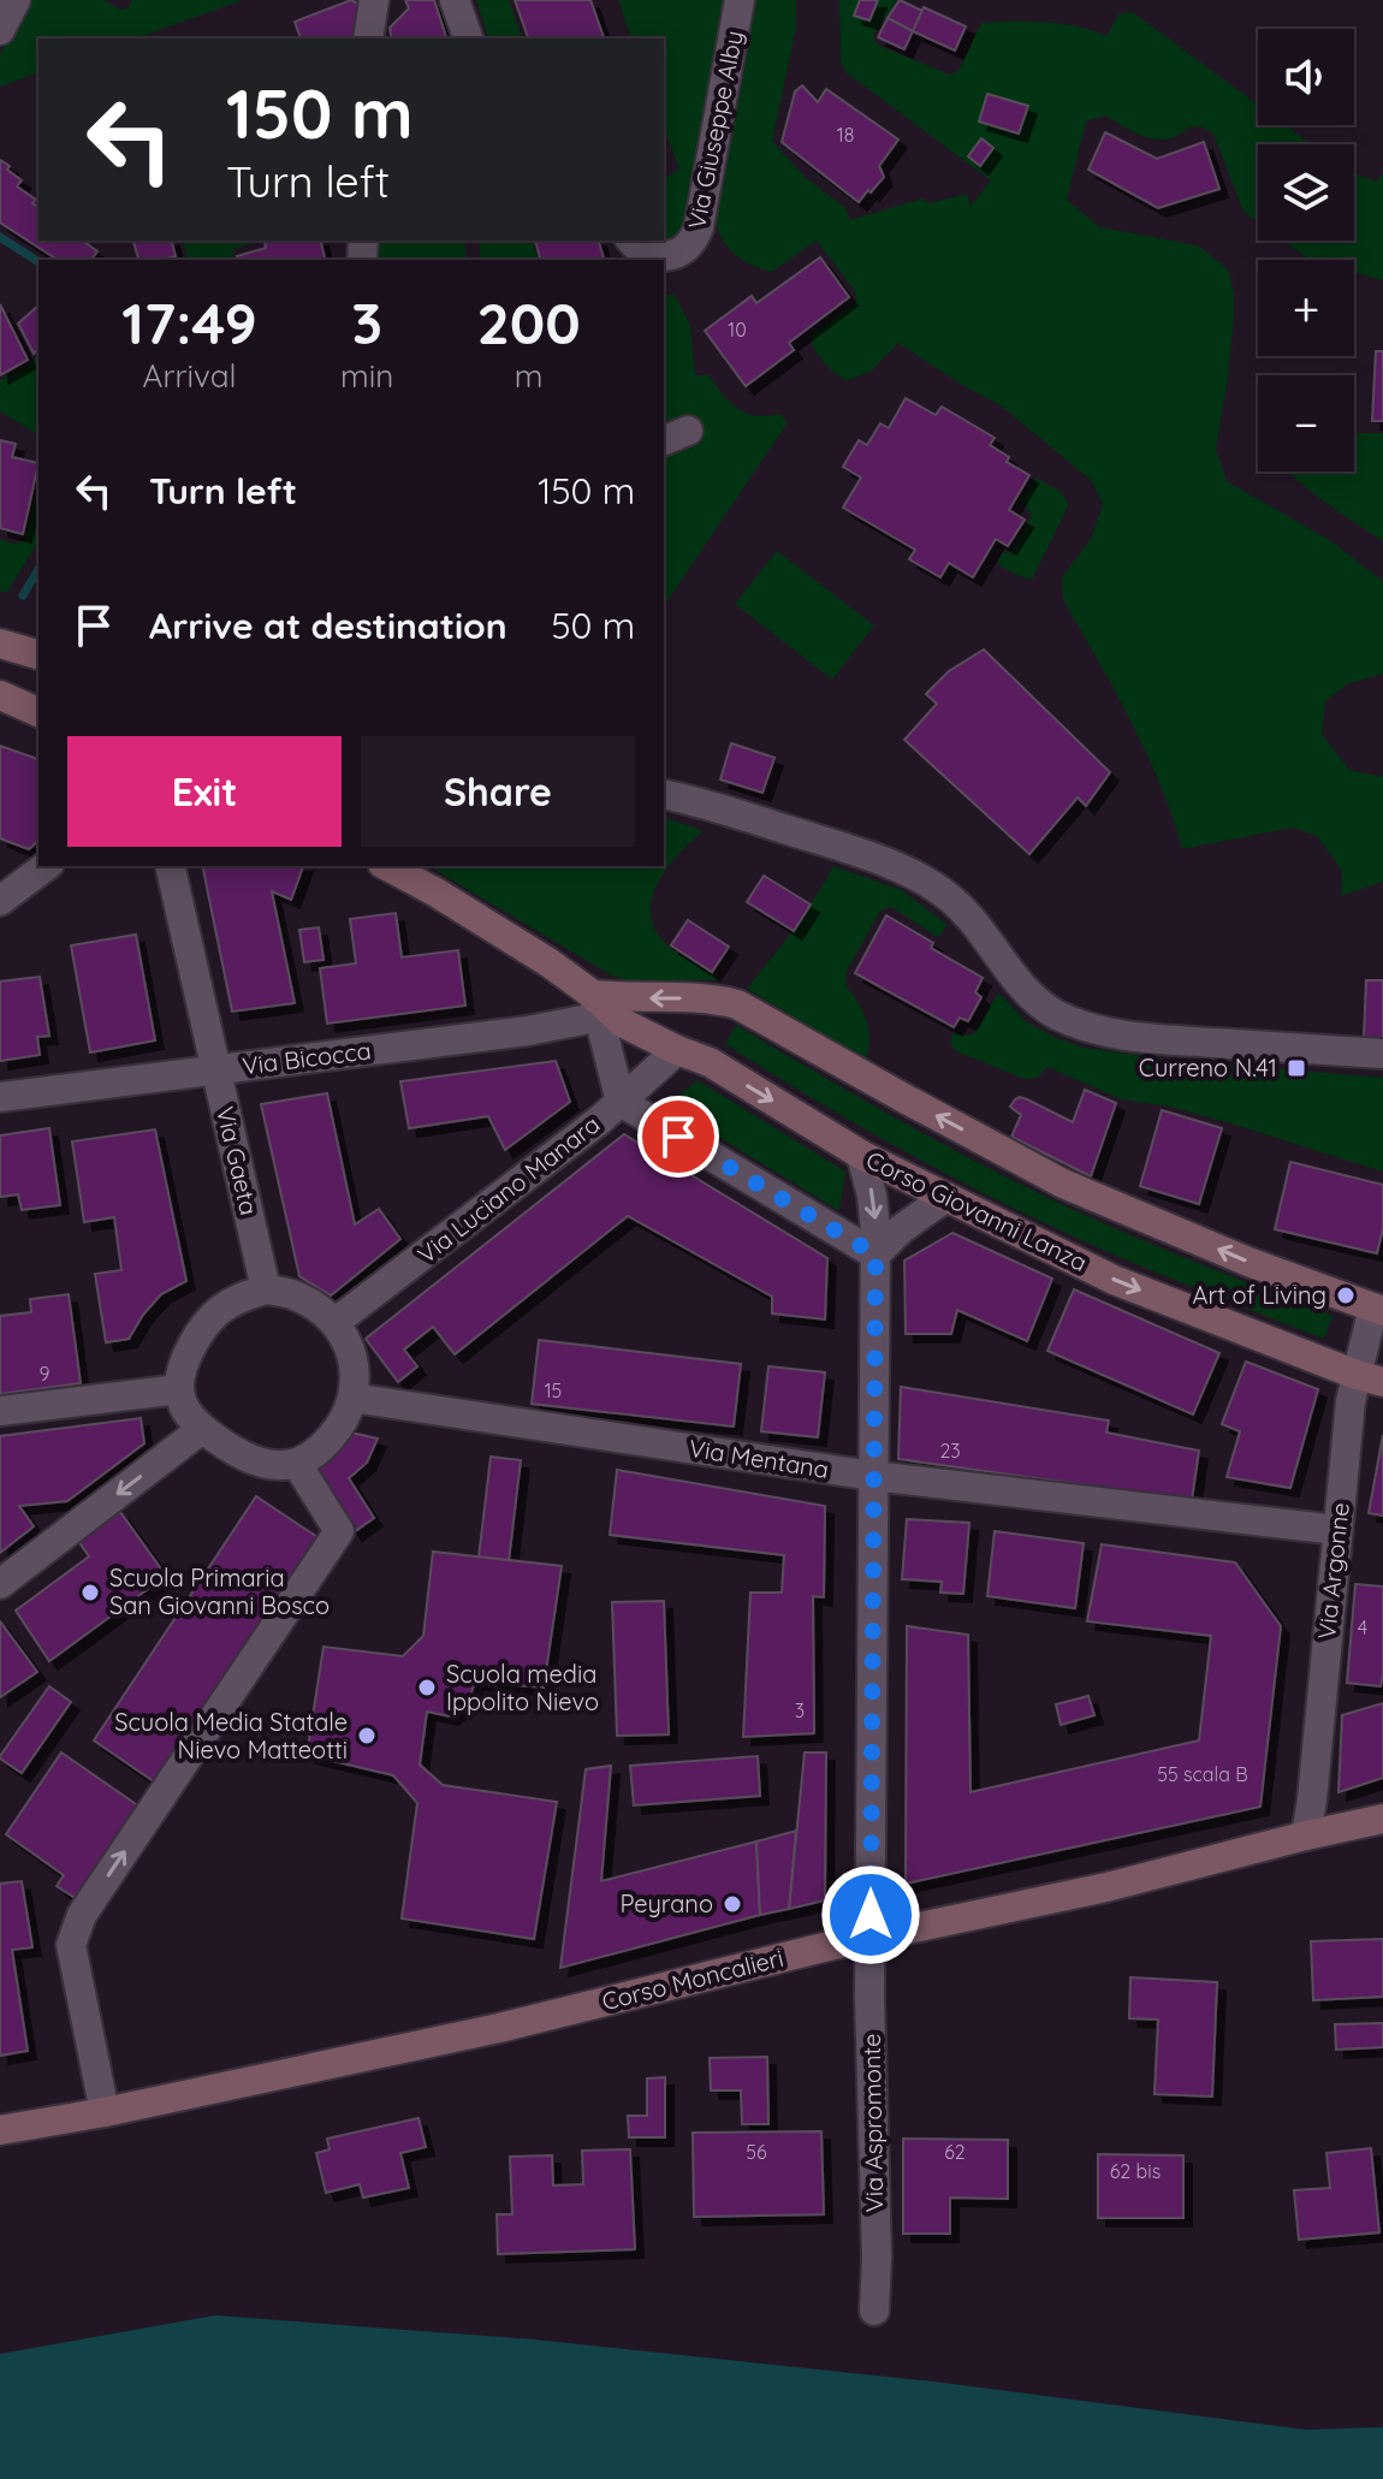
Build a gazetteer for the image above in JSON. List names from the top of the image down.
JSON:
{
  "streets": {
    "street": [
      "Via Giuseppe Alby",
      "Via Bicocca",
      "Via Gaeta",
      "Via Luciano Manara",
      "Corso Giovanni Lanza",
      "Via Mentana",
      "Via Argonne",
      "Corso Moncalieri",
      "Via Aspromonte"
    ]
  },
  "crossings": [
    ["Via Bicocca", "Via Gaeta"],
    ["Via Bicocca", "Corso Giovanni Lanza"],
    ["Via Gaeta", "Via Luciano Manara"],
    ["Via Gaeta", "Via Mentana"],
    ["Via Luciano Manara", "Corso Giovanni Lanza"],
    ["Via Luciano Manara", "Via Mentana"],
    ["Corso Giovanni Lanza", "Via Argonne"],
    ["Corso Giovanni Lanza", "Via Aspromonte"],
    ["Via Mentana", "Via Argonne"],
    ["Via Mentana", "Via Aspromonte"],
    ["Via Argonne", "Corso Moncalieri"],
    ["Corso Moncalieri", "Via Aspromonte"]
  ],
  "places": {
    "transit": ["Curreno N.41"],
    "other": [
      "Art of Living",
      "Scuola Primaria San Giovanni Bosco",
      "Scuola media Ippolito Nievo",
      "Scuola Media Statale Nievo Matteotti",
      "Peyrano"
    ]
  },
  "house_numbers": [
    "18",
    "10",
    "9",
    "15",
    "23",
    "4",
    "3",
    "55 scala B",
    "56",
    "62",
    "62 bis"
  ],
  "page": {
    "map_buttons": ["+", "−"],
    "turn": ["150 m", "Turn left"],
    "eta": [
      "17:49",
      "Arrival",
      "3",
      "min",
      "200",
      "m"
    ],
    "list": [
      {
        "name": "Turn left",
        "value": "150 m"
      },
      {
        "name": "Arrive at destination",
        "value": "50 m"
      }
    ],
    "buttons": ["Exit", "Share"]
  }
}
